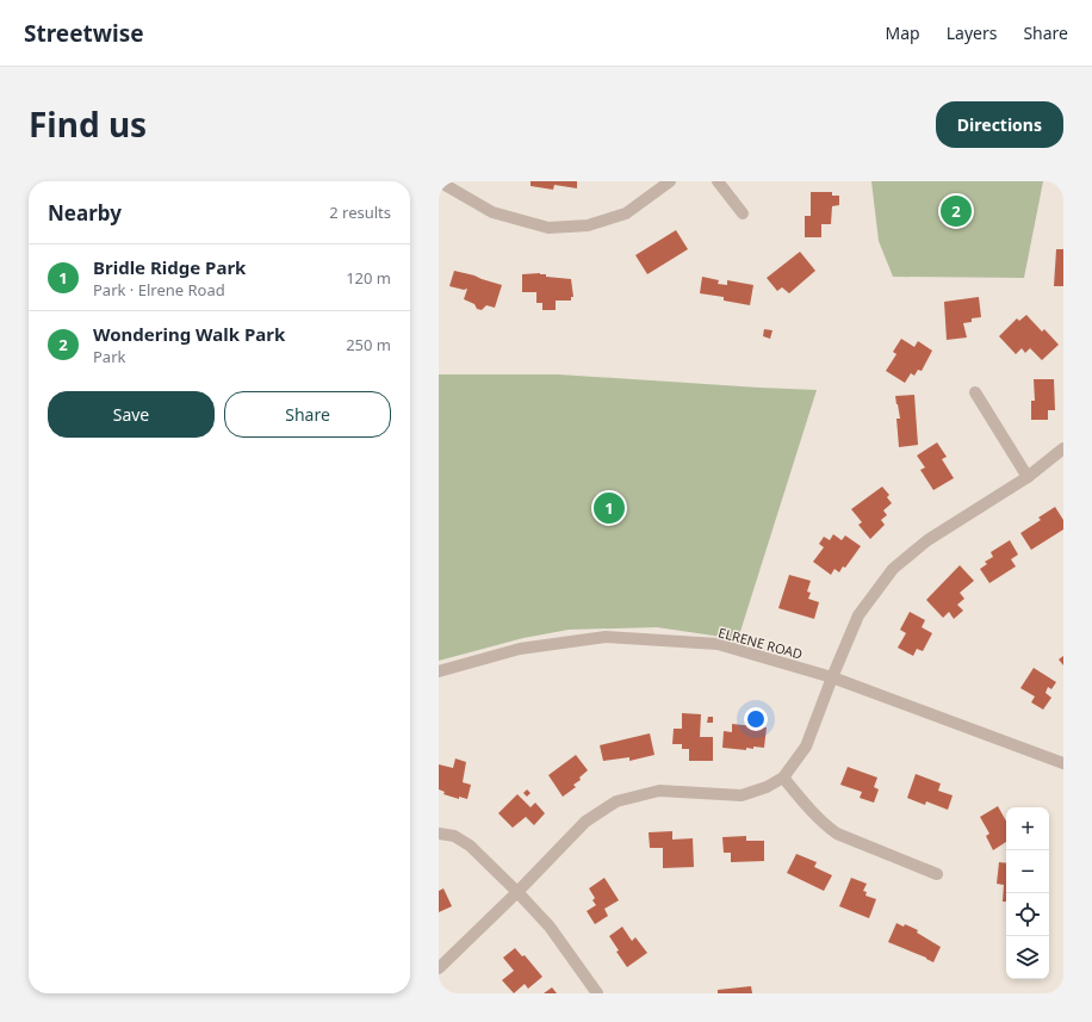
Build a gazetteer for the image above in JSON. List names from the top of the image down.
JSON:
{
  "streets": {
    "street": ["ELRENE ROAD"]
  },
  "page": {
    "header": "Streetwise",
    "nav": ["Map", "Layers", "Share"],
    "title": "Find us",
    "buttons": [
      "Directions",
      ["Save", "Share"]
    ],
    "heading": ["Nearby", "2 results"],
    "pins": ["2", "1"],
    "list": [
      {
        "mark": "1",
        "name": "Bridle Ridge Park",
        "note": "Park · Elrene Road",
        "value": "120 m"
      },
      {
        "mark": "2",
        "name": "Wondering Walk Park",
        "note": "Park",
        "value": "250 m"
      }
    ],
    "map_buttons": ["+", "−"]
  }
}
